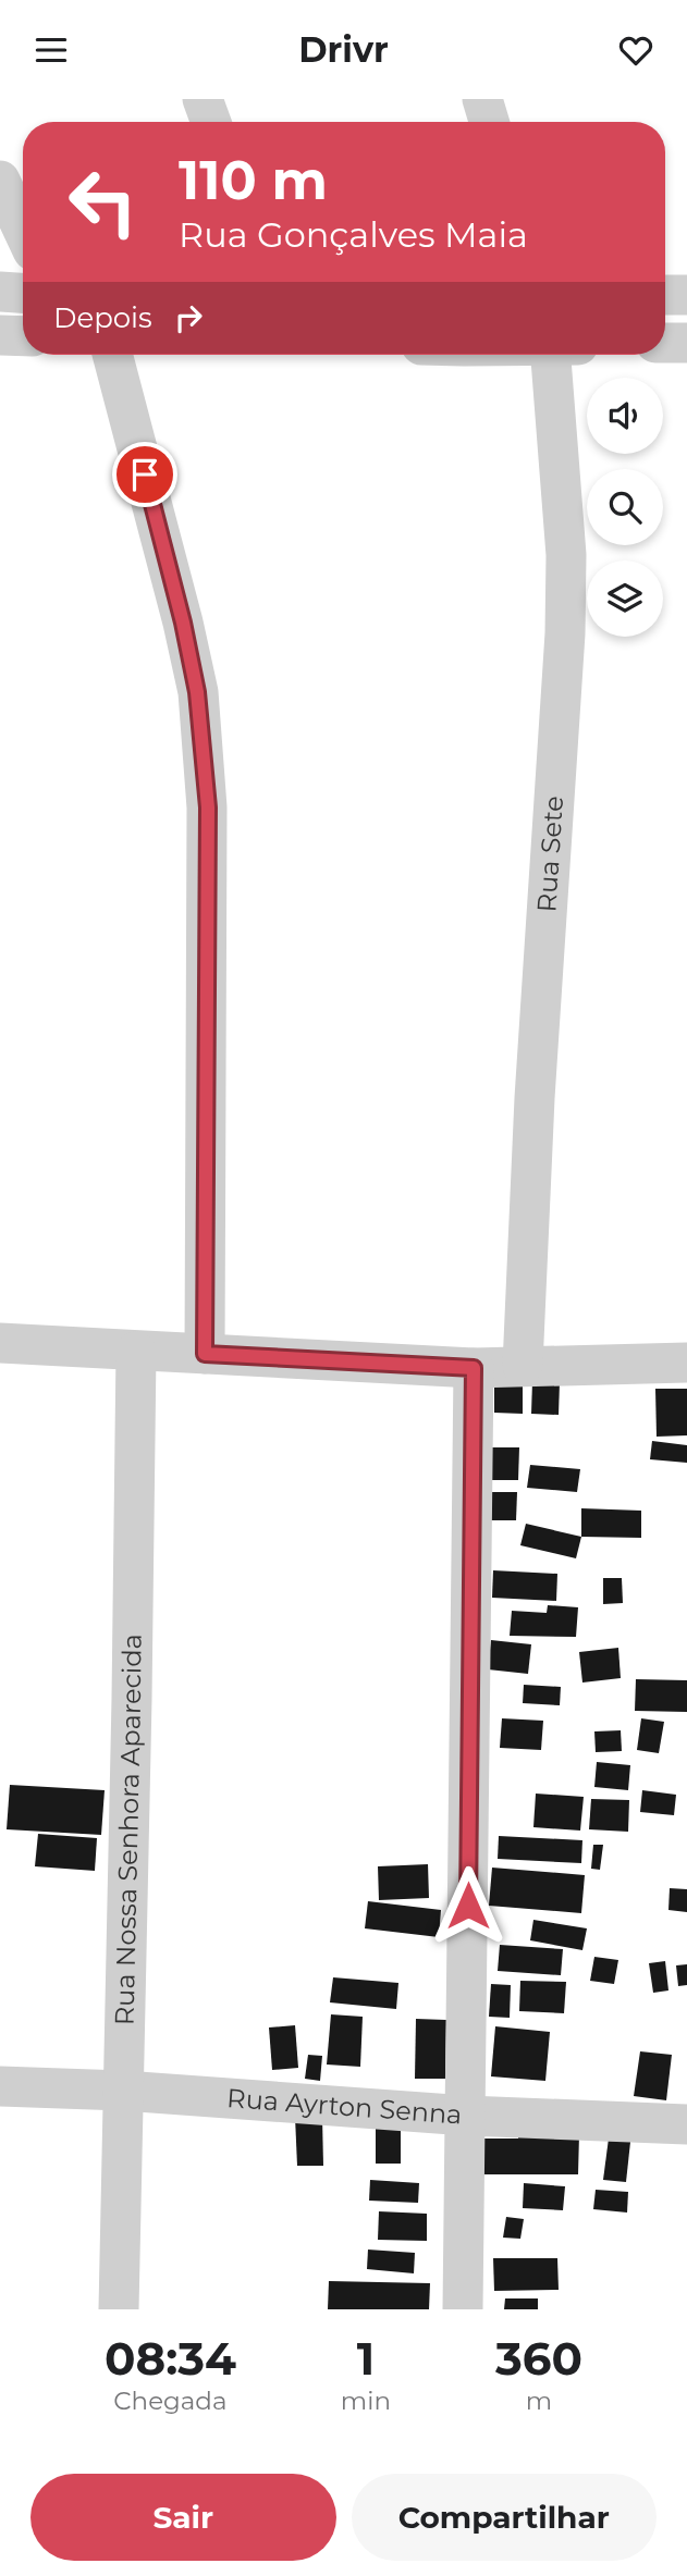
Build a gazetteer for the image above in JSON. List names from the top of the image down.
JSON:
{
  "streets": {
    "street": ["Rua Sete", "Rua Nossa Senhora Aparecida", "Rua Ayrton Senna"]
  },
  "crossings": [
    ["Rua Nossa Senhora Aparecida", "Rua Ayrton Senna"]
  ],
  "page": {
    "header": "Drivr",
    "turn": ["110 m", "Rua Gonçalves Maia"],
    "then": "Depois",
    "eta": [
      "08:34",
      "Chegada",
      "1",
      "min",
      "360",
      "m"
    ],
    "buttons": ["Sair", "Compartilhar"]
  }
}
